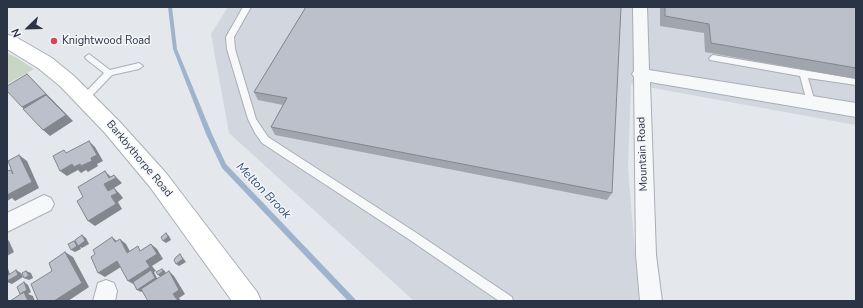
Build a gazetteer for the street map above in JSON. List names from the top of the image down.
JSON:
{
  "streets": {
    "street": ["Mountain Road", "Barkbythorpe Road"]
  },
  "water": ["Melton Brook"],
  "places": ["Knightwood Road"],
  "north": "bottom left"
}
